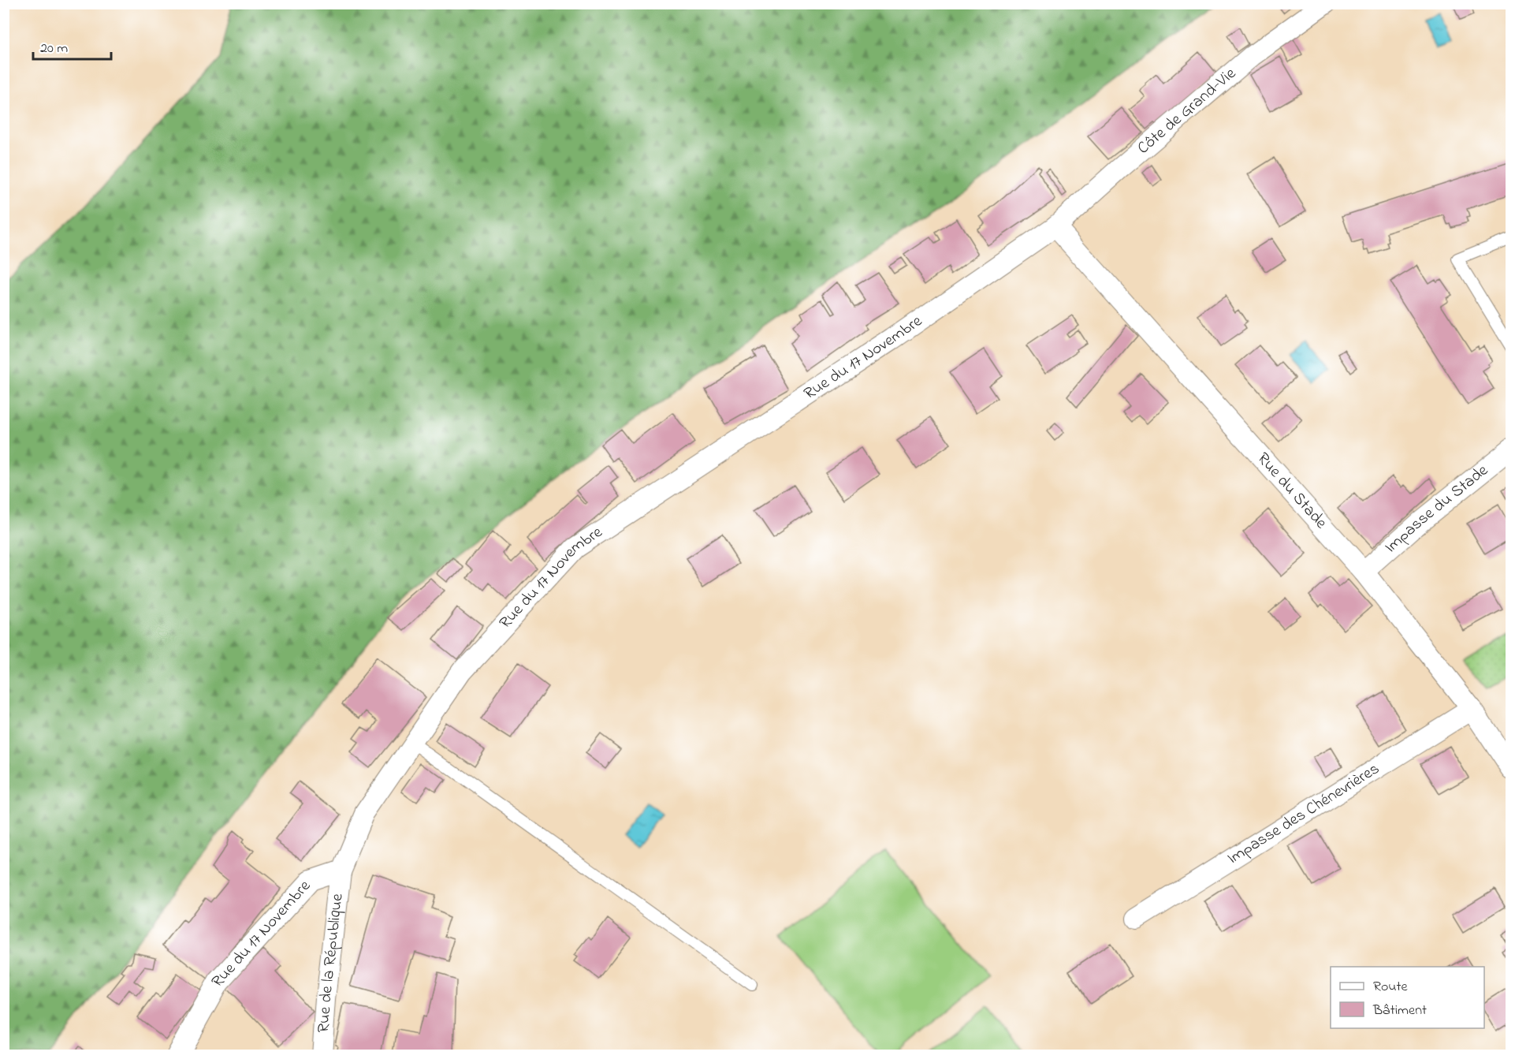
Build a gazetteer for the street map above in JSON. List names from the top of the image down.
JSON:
{
  "streets": {
    "street": [
      "Côte de Grand-Vie",
      "Rue du 17 Novembre",
      "Rue du Stade",
      "Impasse du Stade",
      "Impasse des Chénevrières",
      "Rue de la République"
    ]
  },
  "crossings": [
    ["Côte de Grand-Vie", "Rue du 17 Novembre"],
    ["Côte de Grand-Vie", "Rue du Stade"],
    ["Rue du 17 Novembre", "Rue du Stade"],
    ["Rue du 17 Novembre", "Rue de la République"],
    ["Rue du Stade", "Impasse du Stade"],
    ["Rue du Stade", "Impasse des Chénevrières"]
  ],
  "legend": ["Route", "Bâtiment"],
  "scale_bar": "20 m"
}
